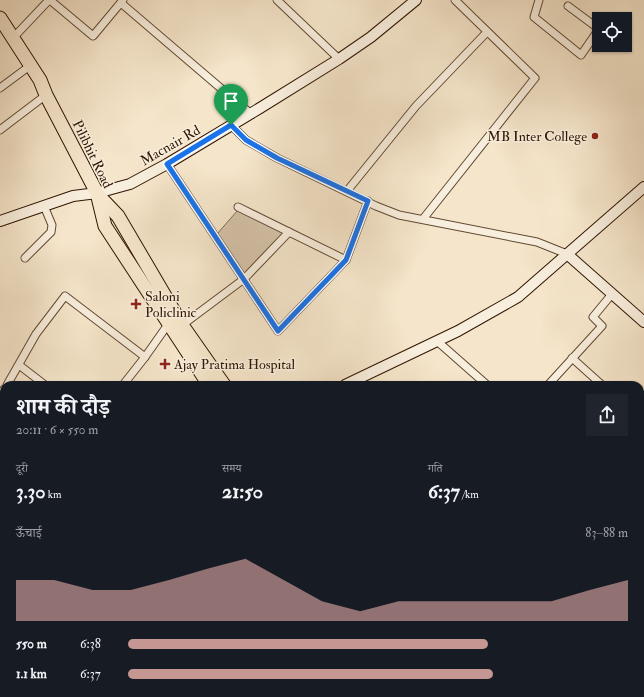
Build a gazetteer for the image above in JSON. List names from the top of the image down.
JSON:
{
  "streets": {
    "highway": ["Pilibhit Road"],
    "street": ["Macnair Rd"]
  },
  "crossings": [
    ["Macnair Rd", "Pilibhit Road"]
  ],
  "places": {
    "other": ["MB Inter College"],
    "health": ["Saloni Policlinic", "Ajay Pratima Hospital"]
  },
  "page": {
    "heading": ["शाम की दौड़", "20:11 · 6 × 550 m"],
    "stats": [
      ["दूरी", "3.30 km"],
      ["समय", "21:50"],
      ["गति", "6:37 /km"]
    ],
    "chart": ["ऊँचाई", "83–88 m"],
    "list": [
      {
        "name": "550 m",
        "note": "6:38"
      },
      {
        "name": "1.1 km",
        "note": "6:37"
      }
    ]
  }
}
